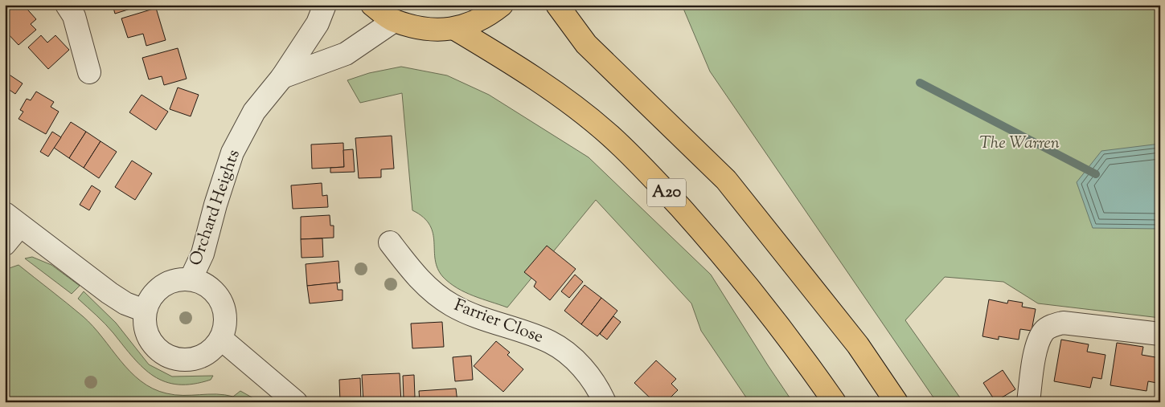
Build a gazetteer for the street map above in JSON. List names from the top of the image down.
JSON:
{
  "streets": {
    "main road": ["A20"],
    "street": ["Orchard Heights", "Farrier Close"]
  },
  "parks": ["The Warren"]
}
